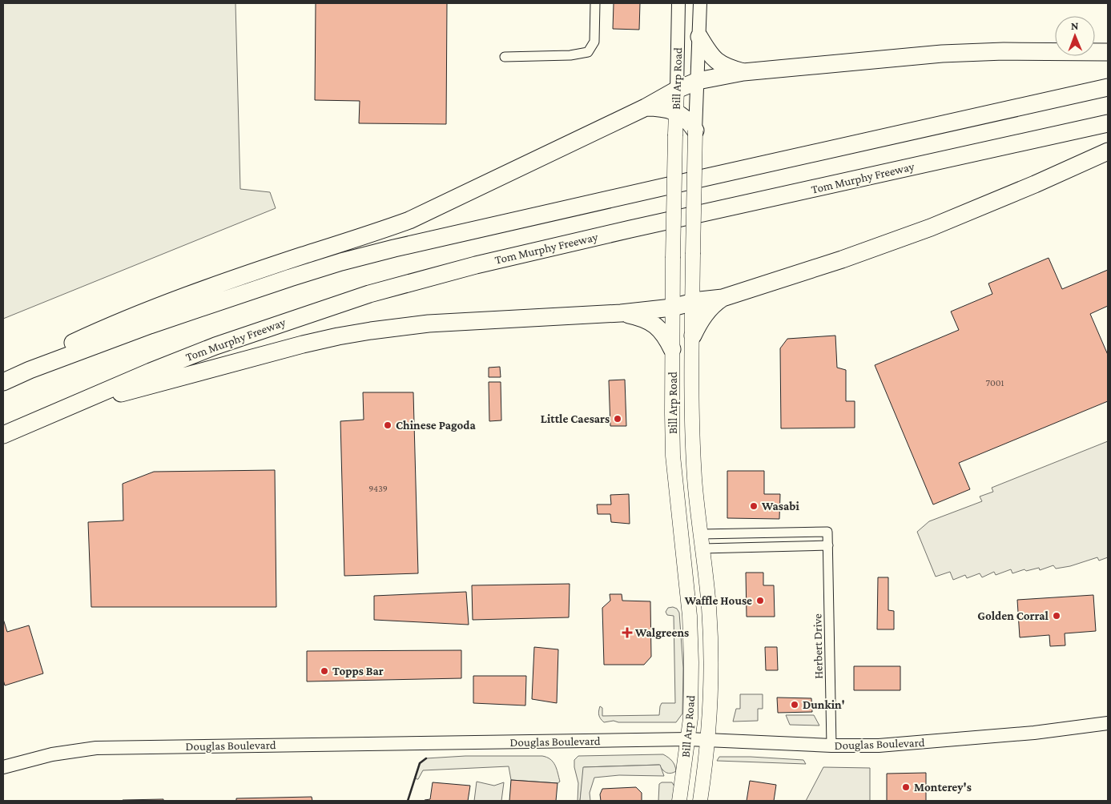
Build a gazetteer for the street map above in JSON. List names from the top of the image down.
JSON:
{
  "streets": {
    "highway": ["Tom Murphy Freeway"],
    "main road": ["Bill Arp Road", "Douglas Boulevard"],
    "street": ["Herbert Drive"]
  },
  "crossings": [
    ["Bill Arp Road", "Herbert Drive"],
    ["Bill Arp Road", "Douglas Boulevard"],
    ["Herbert Drive", "Douglas Boulevard"]
  ],
  "places": {
    "other": [
      "Little Caesars",
      "Chinese Pagoda",
      "Wasabi",
      "Waffle House",
      "Golden Corral",
      "Topps Bar",
      "Dunkin'",
      "Monterey's"
    ],
    "health": ["Walgreens"]
  },
  "house_numbers": ["7001", "9439"],
  "north": "top"
}
